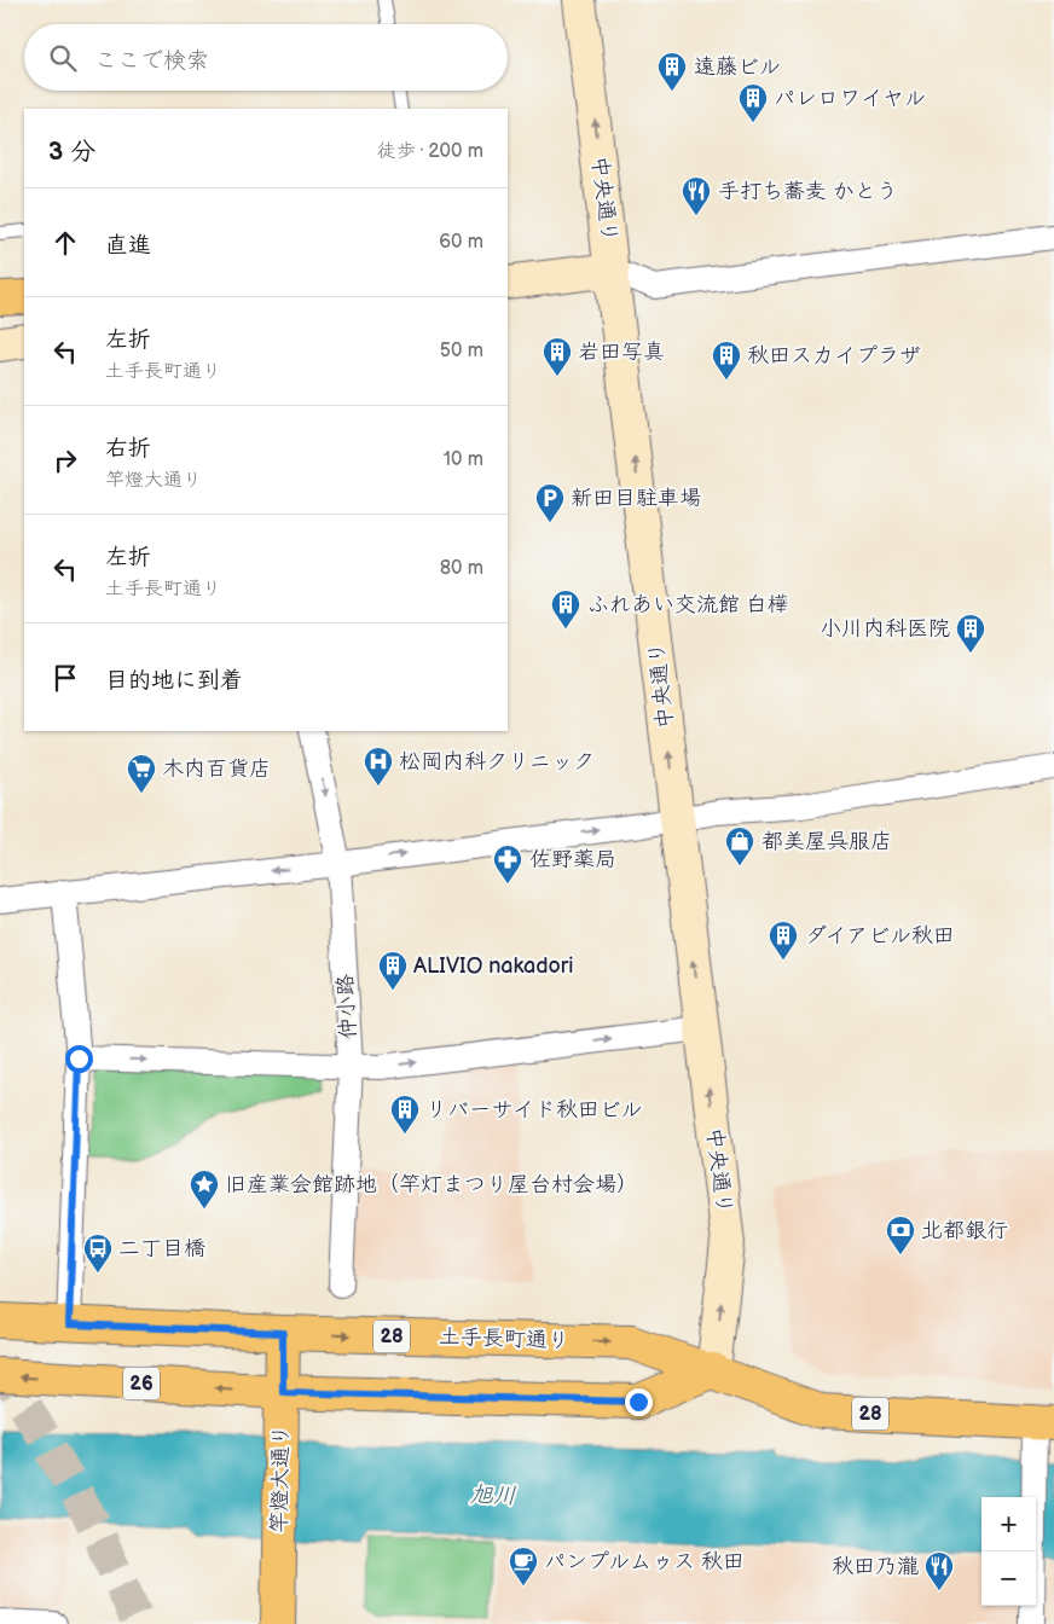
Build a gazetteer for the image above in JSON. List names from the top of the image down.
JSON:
{
  "streets": {
    "main road": [
      "28",
      "土手長町通り",
      "26",
      "竿燈大通り"
    ],
    "street": ["中央通り", "仲小路"]
  },
  "crossings": [
    ["中央通り", "土手長町通り"],
    ["土手長町通り", "竿燈大通り"],
    ["26", "竿燈大通り"]
  ],
  "one_way": ["中央通り"],
  "water": ["旭川"],
  "places": {
    "building": [
      "遠藤ビル",
      "パレロワイヤル",
      "岩田写真",
      "秋田スカイプラザ",
      "ふれあい交流館 白樺",
      "小川内科医院",
      "ダイアビル秋田",
      "ALIVIO nakadori",
      "リバーサイド秋田ビル"
    ],
    "restaurant": ["手打ち蕎麦 かとう", "秋田乃瀧"],
    "parking": ["新田目駐車場"],
    "hospital": ["松岡内科クリニック"],
    "supermarket": ["木内百貨店"],
    "shop": ["都美屋呉服店"],
    "pharmacy": ["佐野薬局"],
    "place": ["旧産業会館跡地（竿灯まつり屋台村会場）"],
    "bank": ["北都銀行"],
    "bus stop": ["二丁目橋"],
    "cafe": ["パンプルムゥス 秋田"]
  },
  "page": {
    "search": "ここで検索",
    "heading": ["3 分", "徒歩 · 200 m"],
    "list": [
      ["直進", "60 m"],
      ["左折", "土手長町通り", "50 m"],
      ["右折", "竿燈大通り", "10 m"],
      ["左折", "土手長町通り", "80 m"],
      "目的地に到着"
    ],
    "map_buttons": ["+", "−"]
  }
}
